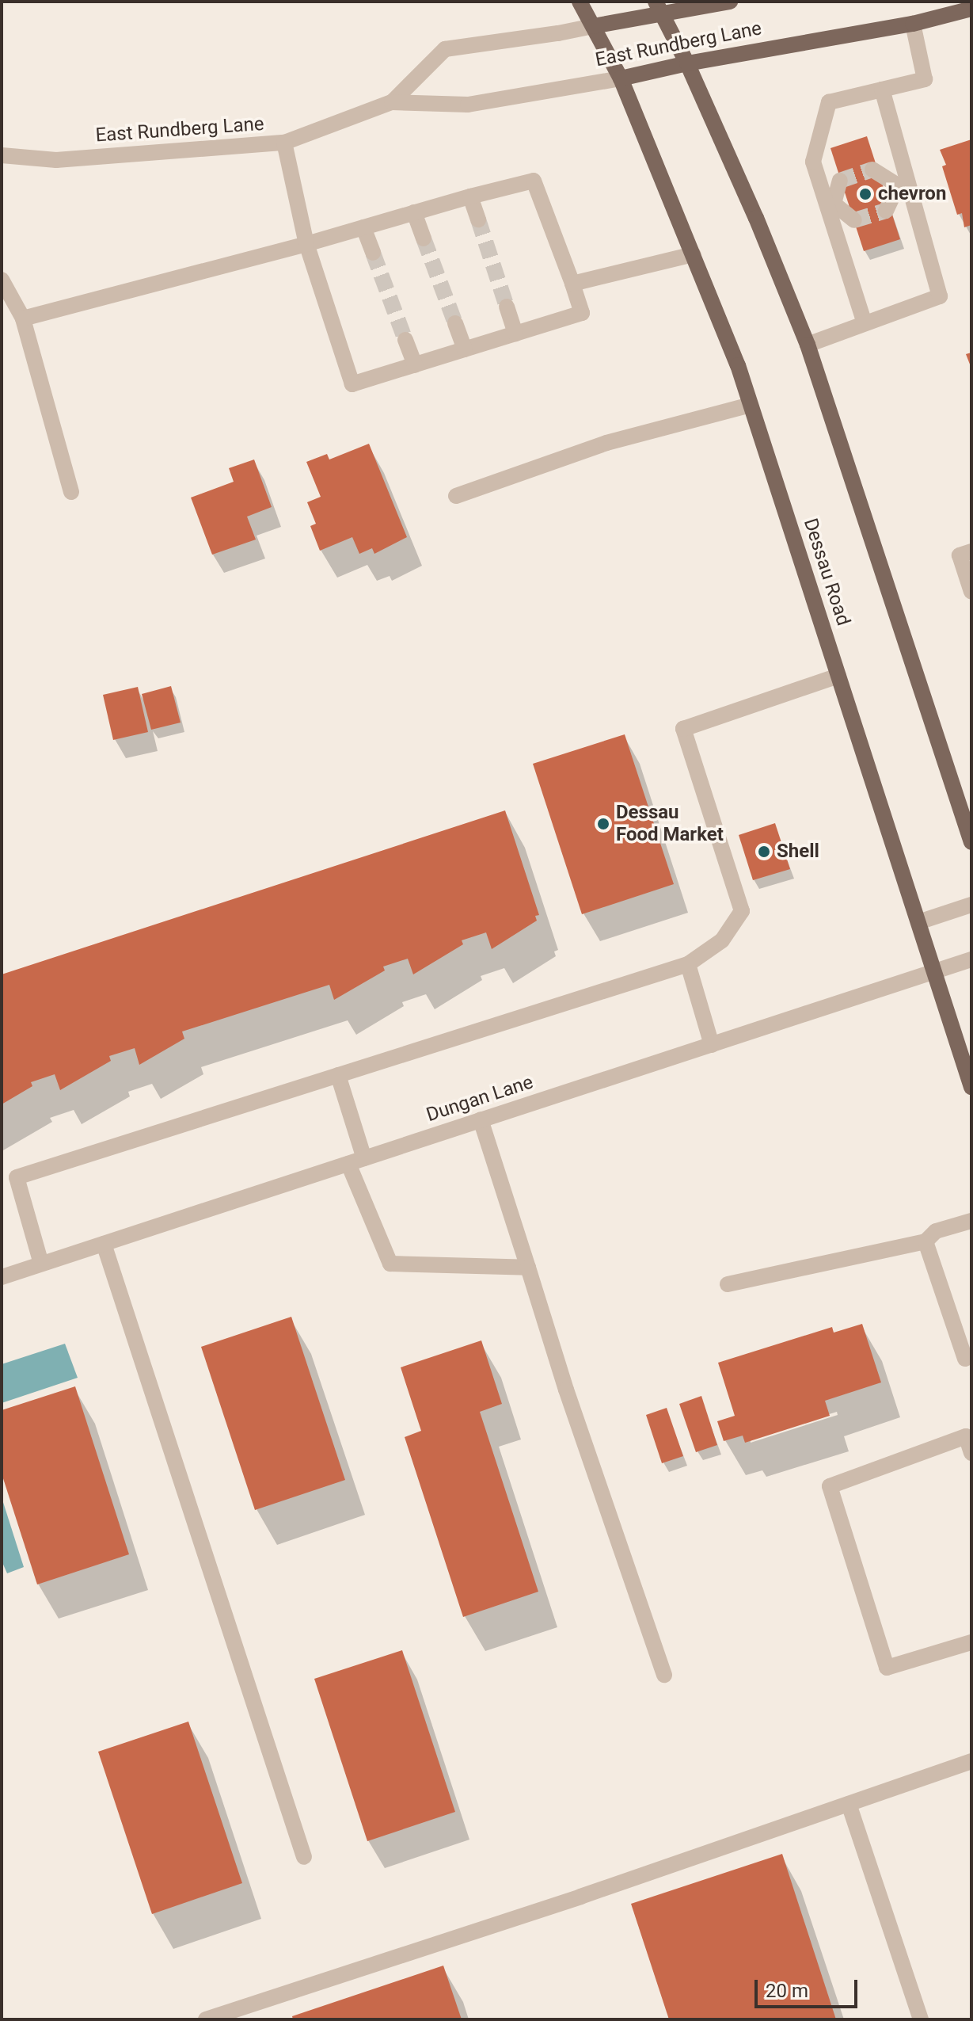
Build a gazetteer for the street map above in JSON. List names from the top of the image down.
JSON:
{
  "streets": {
    "main road": ["East Rundberg Lane", "Dessau Road"],
    "street": ["Dungan Lane"]
  },
  "crossings": [
    ["East Rundberg Lane", "Dessau Road"],
    ["Dessau Road", "Dungan Lane"]
  ],
  "places": ["chevron", "Dessau Food Market", "Shell"],
  "scale_bar": "20 m"
}
